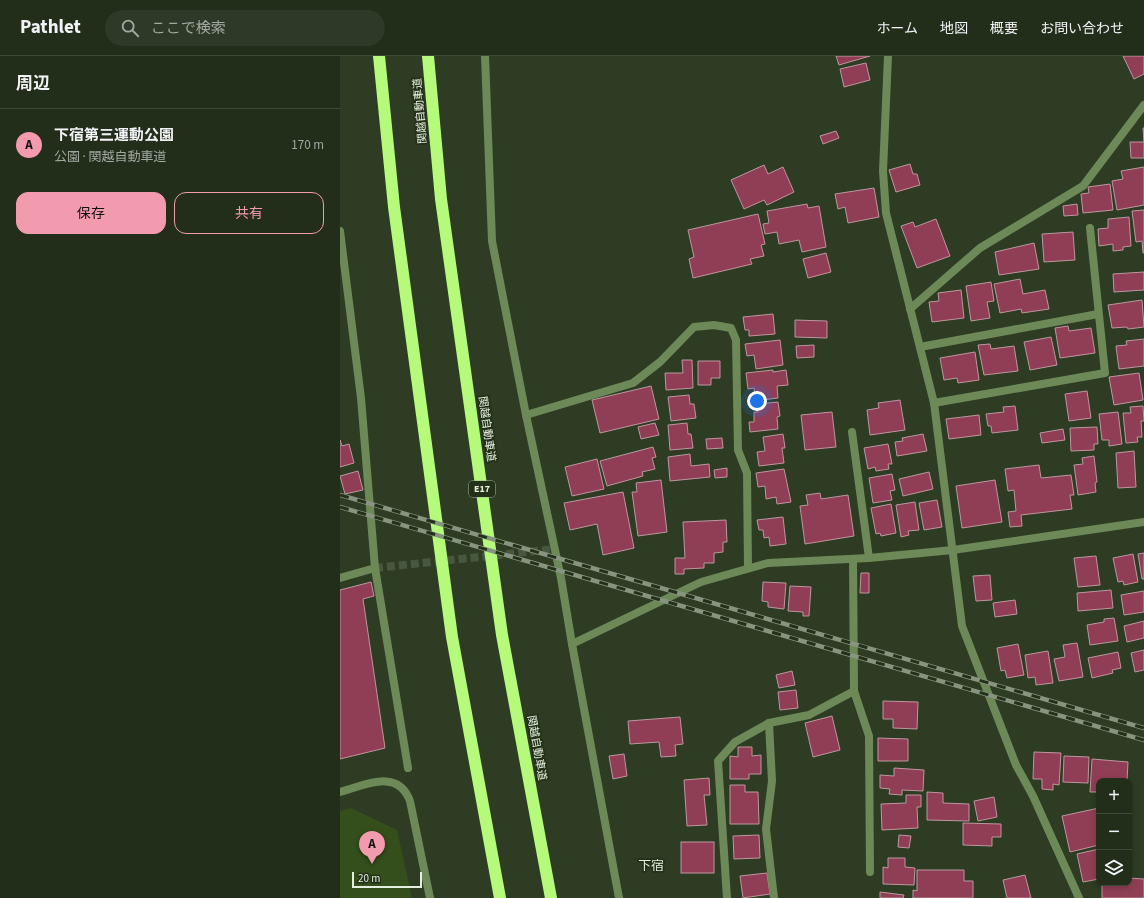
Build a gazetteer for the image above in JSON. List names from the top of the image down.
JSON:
{
  "streets": {
    "highway": ["関越自動車道", "E17"]
  },
  "districts": ["下宿"],
  "scale_bar": "20 m",
  "page": {
    "header": "Pathlet",
    "search": "ここで検索",
    "nav": [
      "ホーム",
      "地図",
      "概要",
      "お問い合わせ"
    ],
    "heading": "周辺",
    "list": [
      {
        "mark": "A",
        "name": "下宿第三運動公園",
        "note": "公園 · 関越自動車道",
        "value": "170 m"
      }
    ],
    "buttons": ["保存", "共有"],
    "map_buttons": ["+", "−"],
    "pins": "A",
    "scale": "20 m"
  }
}
